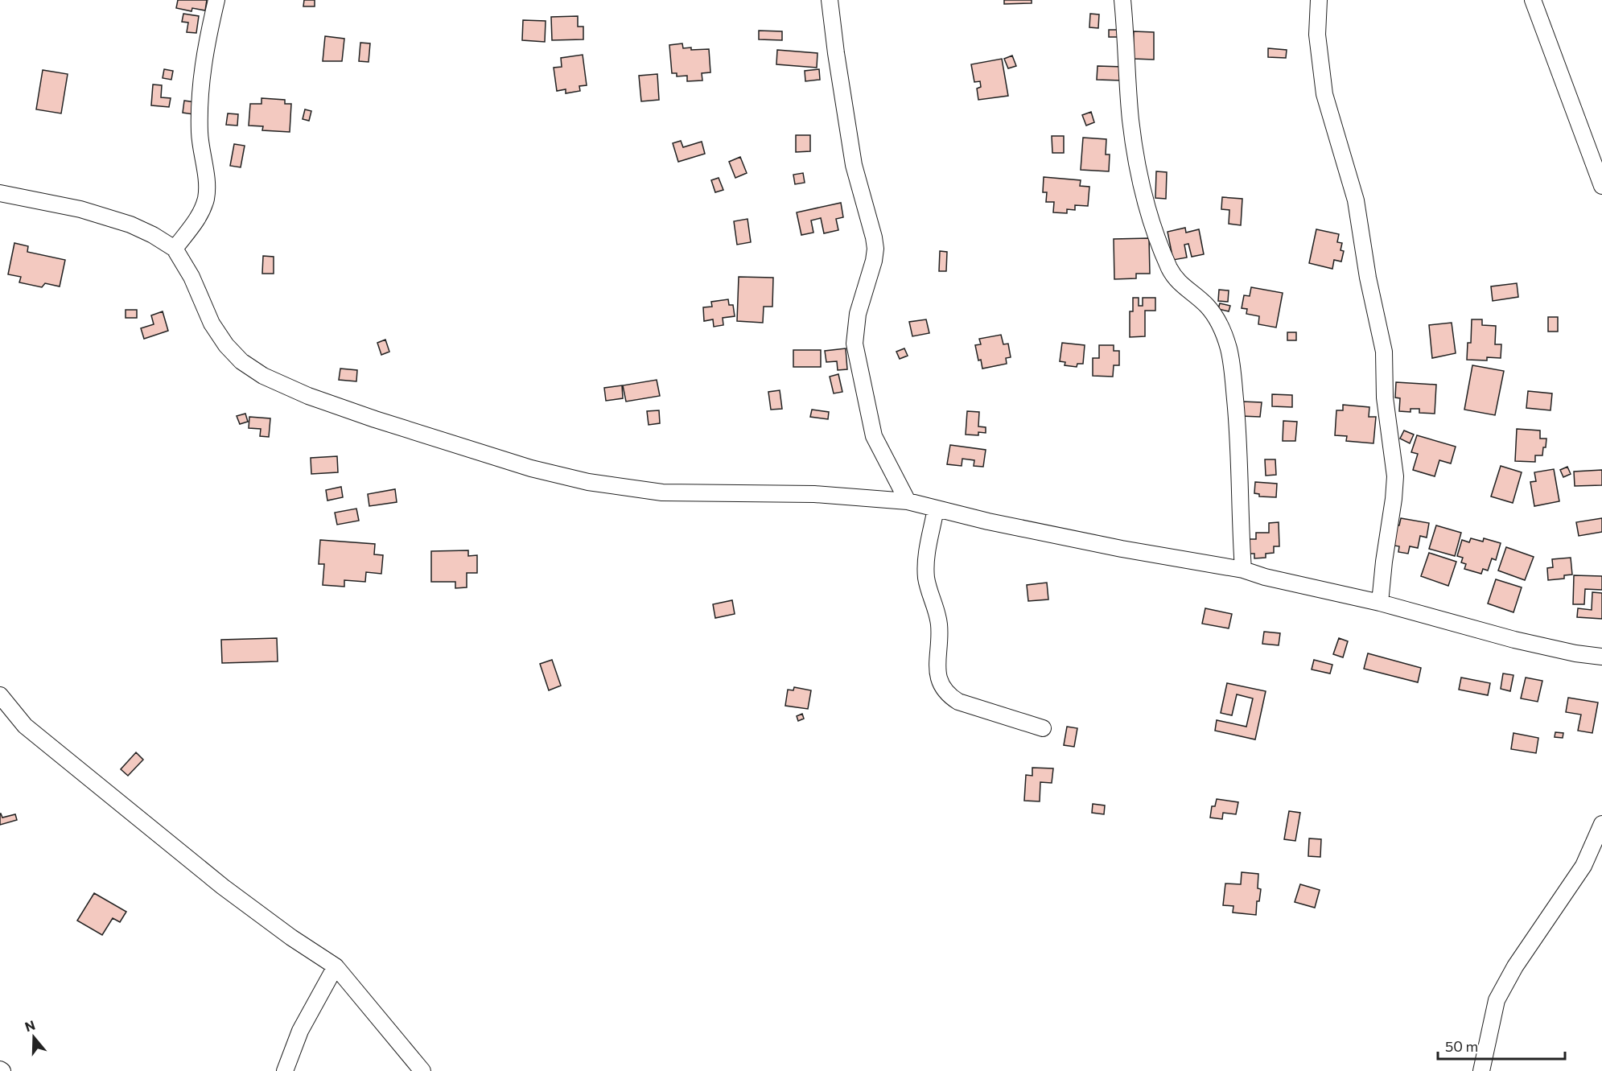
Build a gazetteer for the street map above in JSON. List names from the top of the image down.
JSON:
{
  "scale_bar": "50 m",
  "north": "top"
}
